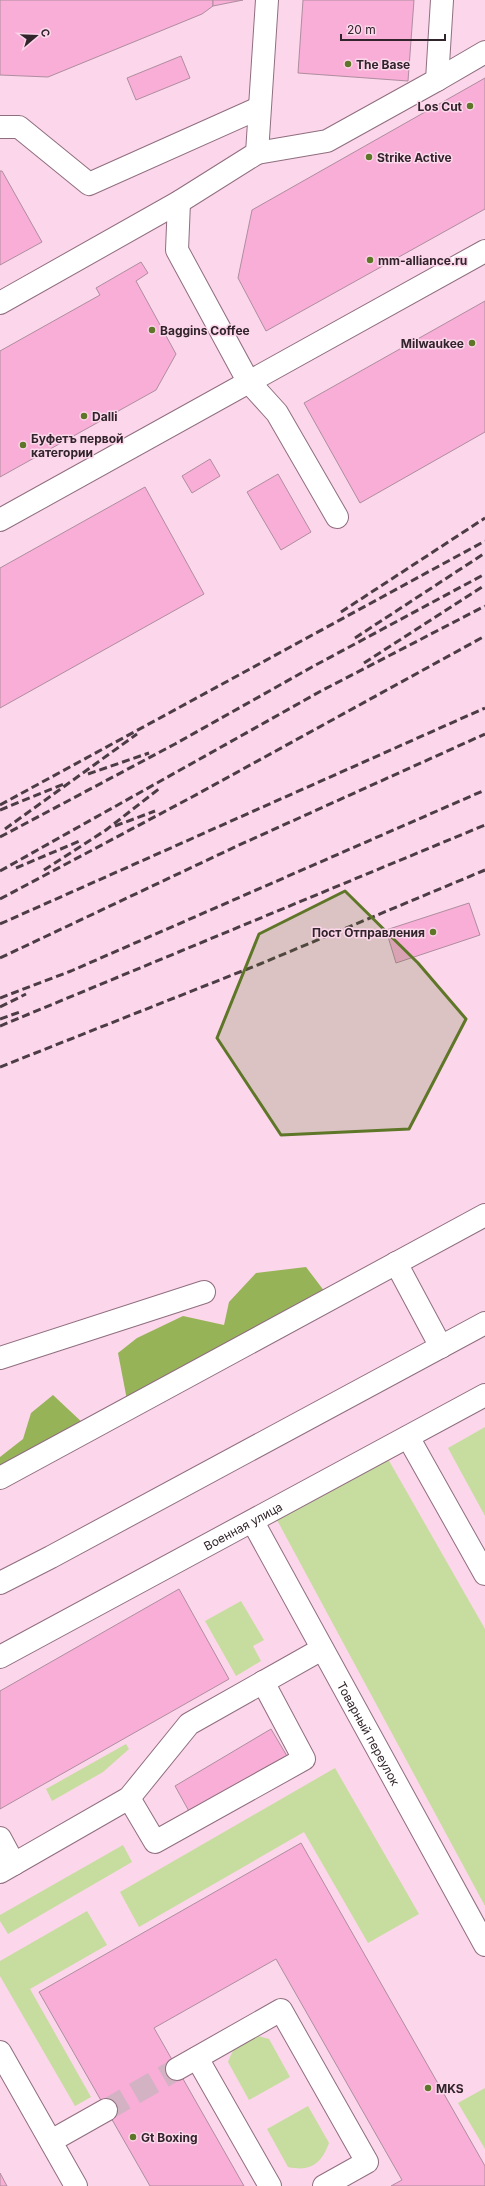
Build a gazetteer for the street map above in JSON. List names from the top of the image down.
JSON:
{
  "streets": {
    "street": ["Военная улица", "Товарный переулок"]
  },
  "crossings": [
    ["Военная улица", "Товарный переулок"]
  ],
  "places": [
    "The Base",
    "Los Cut",
    "Strike Active",
    "mm-alliance.ru",
    "Baggins Coffee",
    "Milwaukee",
    "Dalli",
    "Буфетъ первой категории",
    "Пост Отправления",
    "MKS",
    "Gt Boxing"
  ],
  "scale_bar": "20 m",
  "north": "right"
}
